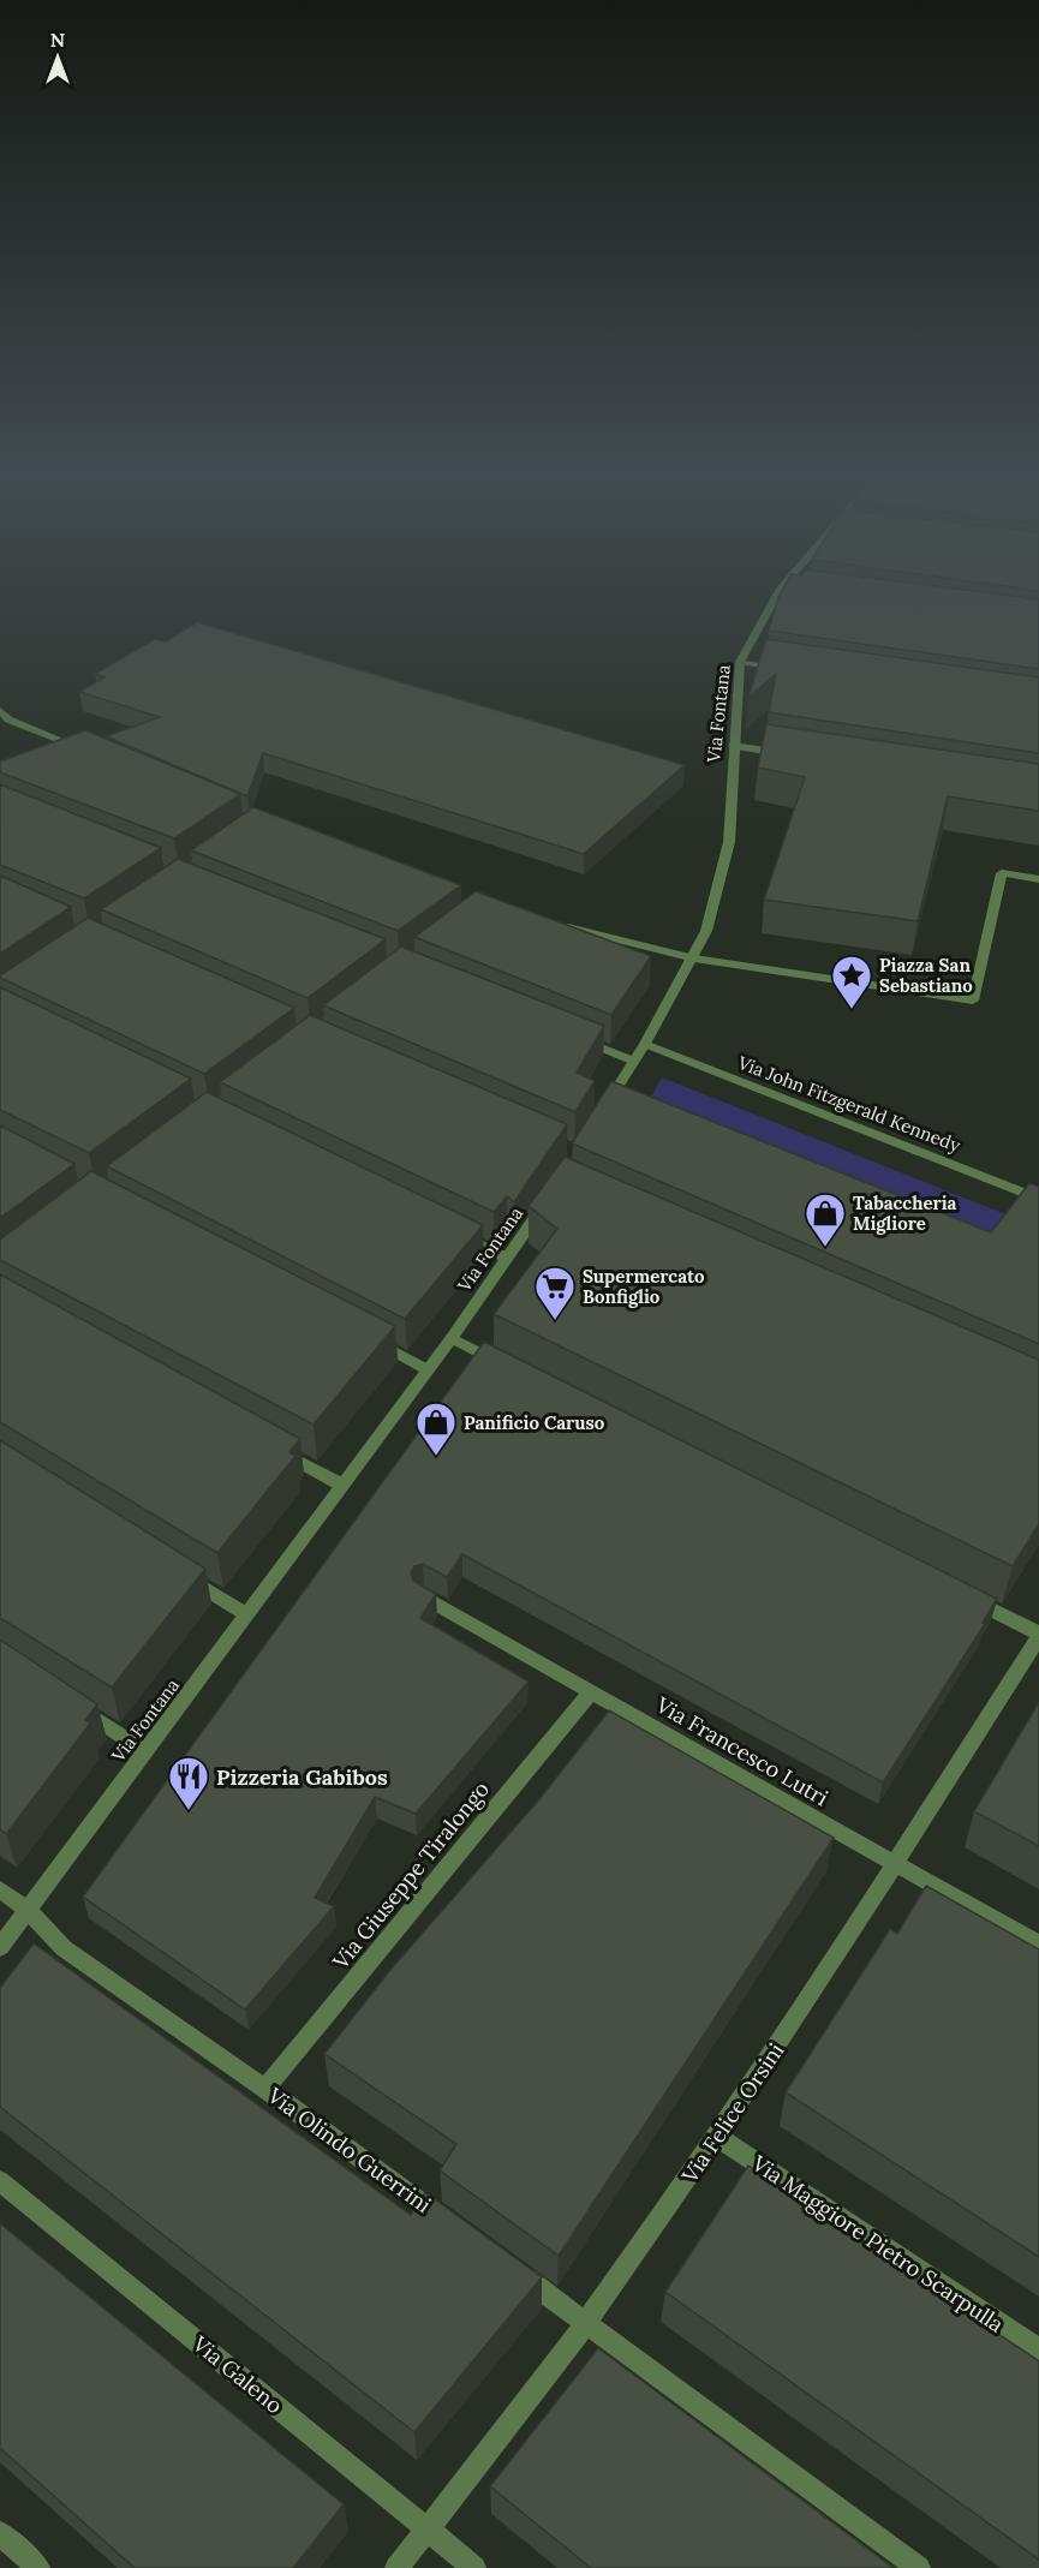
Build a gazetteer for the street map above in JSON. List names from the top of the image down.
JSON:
{
  "streets": {
    "street": [
      "Via Fontana",
      "Via John Fitzgerald Kennedy",
      "Via Francesco Lutri",
      "Via Giuseppe Tiralongo",
      "Via Felice Orsini",
      "Via Olindo Guerrini",
      "Via Maggiore Pietro Scarpulla",
      "Via Galeno"
    ]
  },
  "crossings": [
    ["Via Fontana", "Via John Fitzgerald Kennedy"],
    ["Via Fontana", "Via Olindo Guerrini"],
    ["Via Francesco Lutri", "Via Giuseppe Tiralongo"],
    ["Via Francesco Lutri", "Via Felice Orsini"],
    ["Via Giuseppe Tiralongo", "Via Olindo Guerrini"],
    ["Via Felice Orsini", "Via Maggiore Pietro Scarpulla"],
    ["Via Felice Orsini", "Via Galeno"]
  ],
  "places": {
    "place": ["Piazza San Sebastiano"],
    "shop": ["Tabaccheria Migliore", "Panificio Caruso"],
    "supermarket": ["Supermercato Bonfiglio"],
    "restaurant": ["Pizzeria Gabibos"]
  },
  "north": "top"
}
